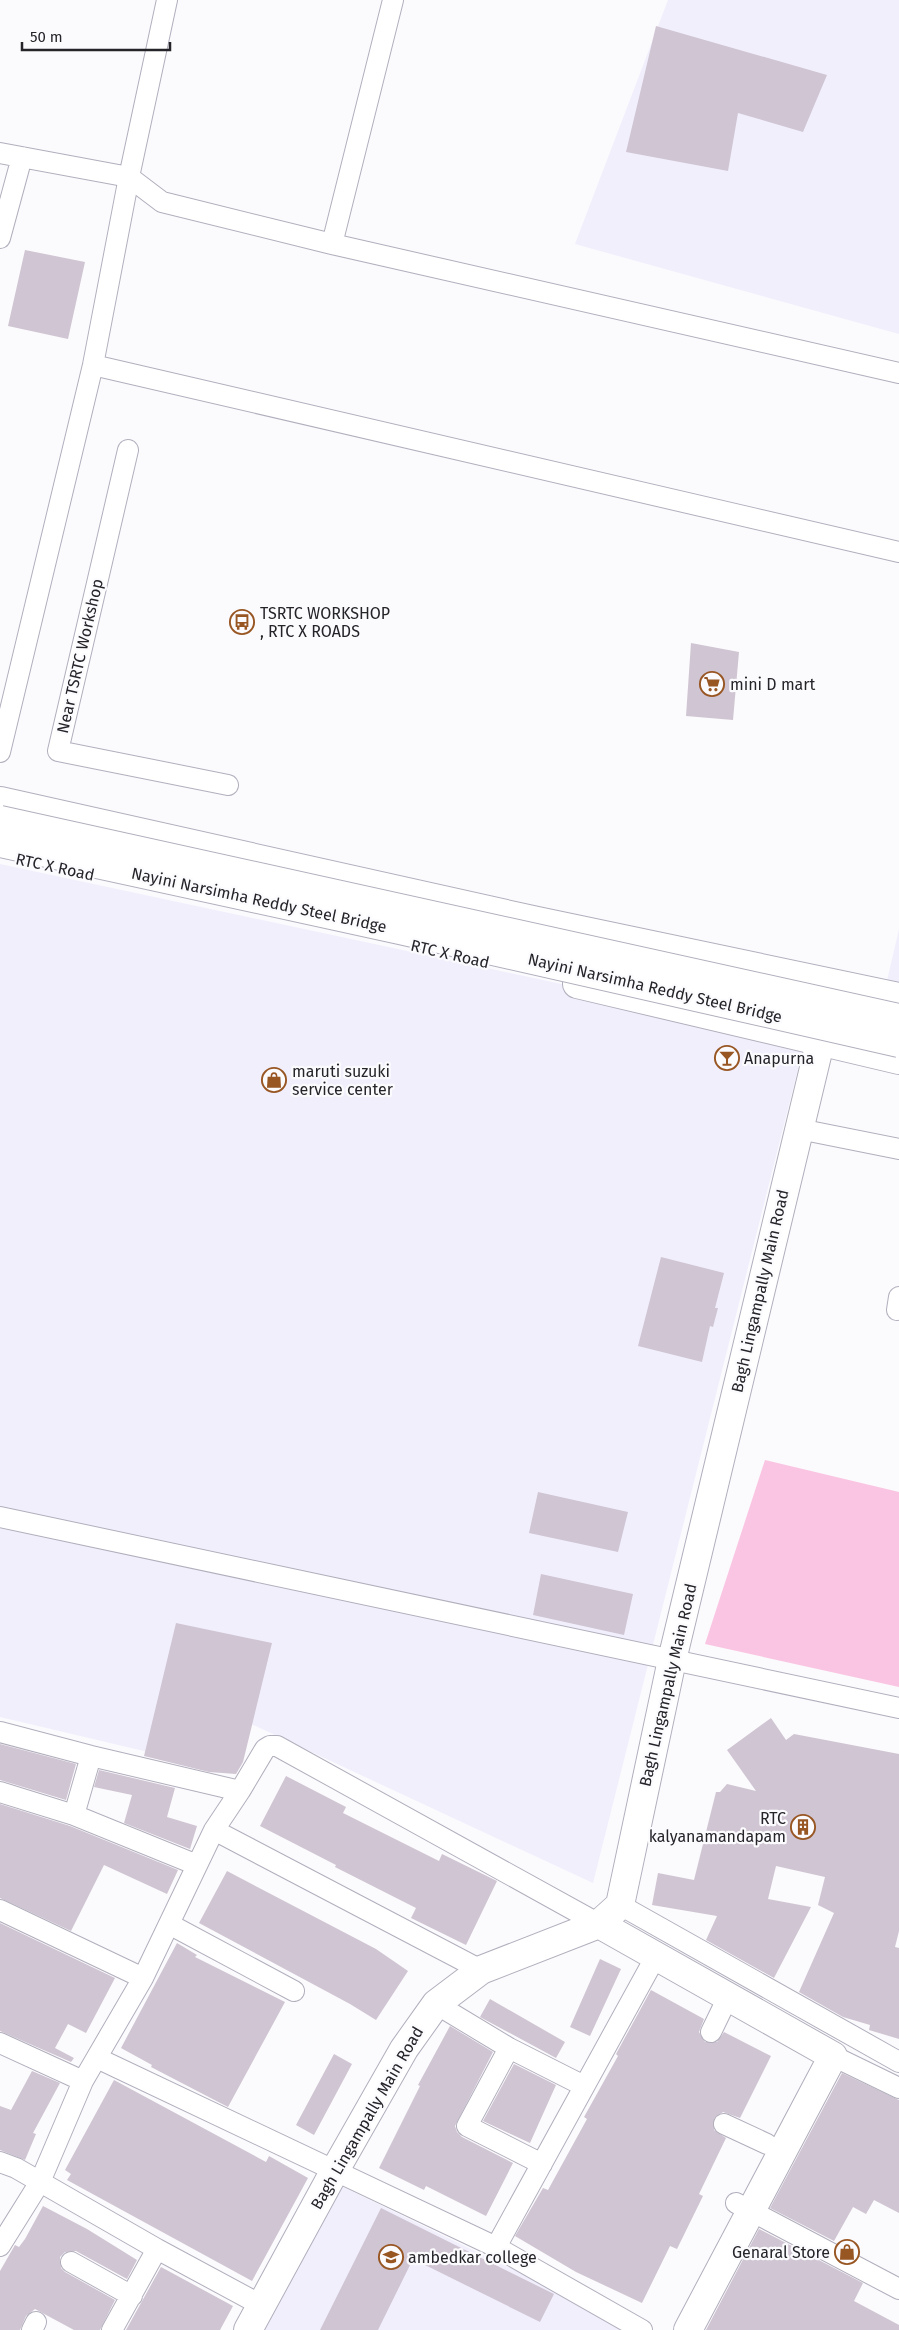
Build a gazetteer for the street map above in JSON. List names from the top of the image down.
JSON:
{
  "streets": {
    "main road": ["RTC X Road", "Nayini Narsimha Reddy Steel Bridge", "Bagh Lingampally Main Road"],
    "street": ["Near TSRTC Workshop"]
  },
  "crossings": [
    ["RTC X Road", "Bagh Lingampally Main Road"]
  ],
  "places": {
    "bus stop": ["TSRTC WORKSHOP , RTC X ROADS"],
    "supermarket": ["mini D mart"],
    "bar": ["Anapurna"],
    "shop": ["maruti suzuki service center", "Genaral Store"],
    "building": ["RTC kalyanamandapam"],
    "school or university": ["ambedkar college"]
  },
  "scale_bar": "50 m"
}
